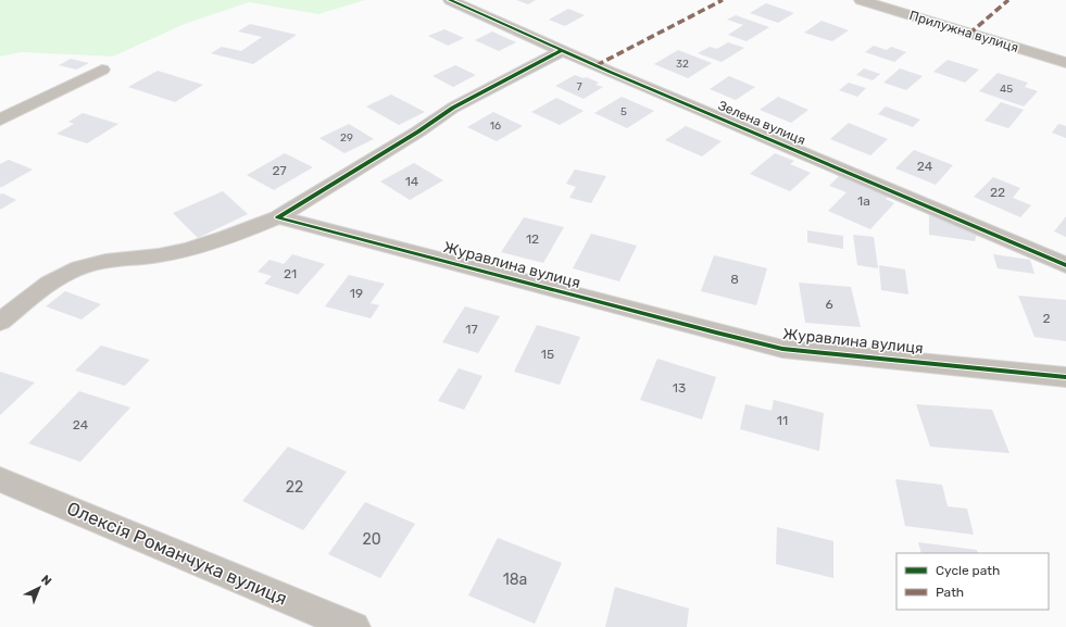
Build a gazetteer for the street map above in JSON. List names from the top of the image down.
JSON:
{
  "streets": {
    "street": [
      "Прилужна вулиця",
      "Зелена вулиця",
      "Журавлина вулиця",
      "Олексія Романчука вулиця"
    ]
  },
  "house_numbers": [
    "32",
    "7",
    "45",
    "5",
    "16",
    "29",
    "24",
    "27",
    "14",
    "22",
    "1а",
    "12",
    "21",
    "8",
    "19",
    "6",
    "2",
    "17",
    "15",
    "13",
    "11",
    "24",
    "22",
    "20",
    "18а"
  ],
  "legend": ["Cycle path", "Path"],
  "north": "top right"
}
